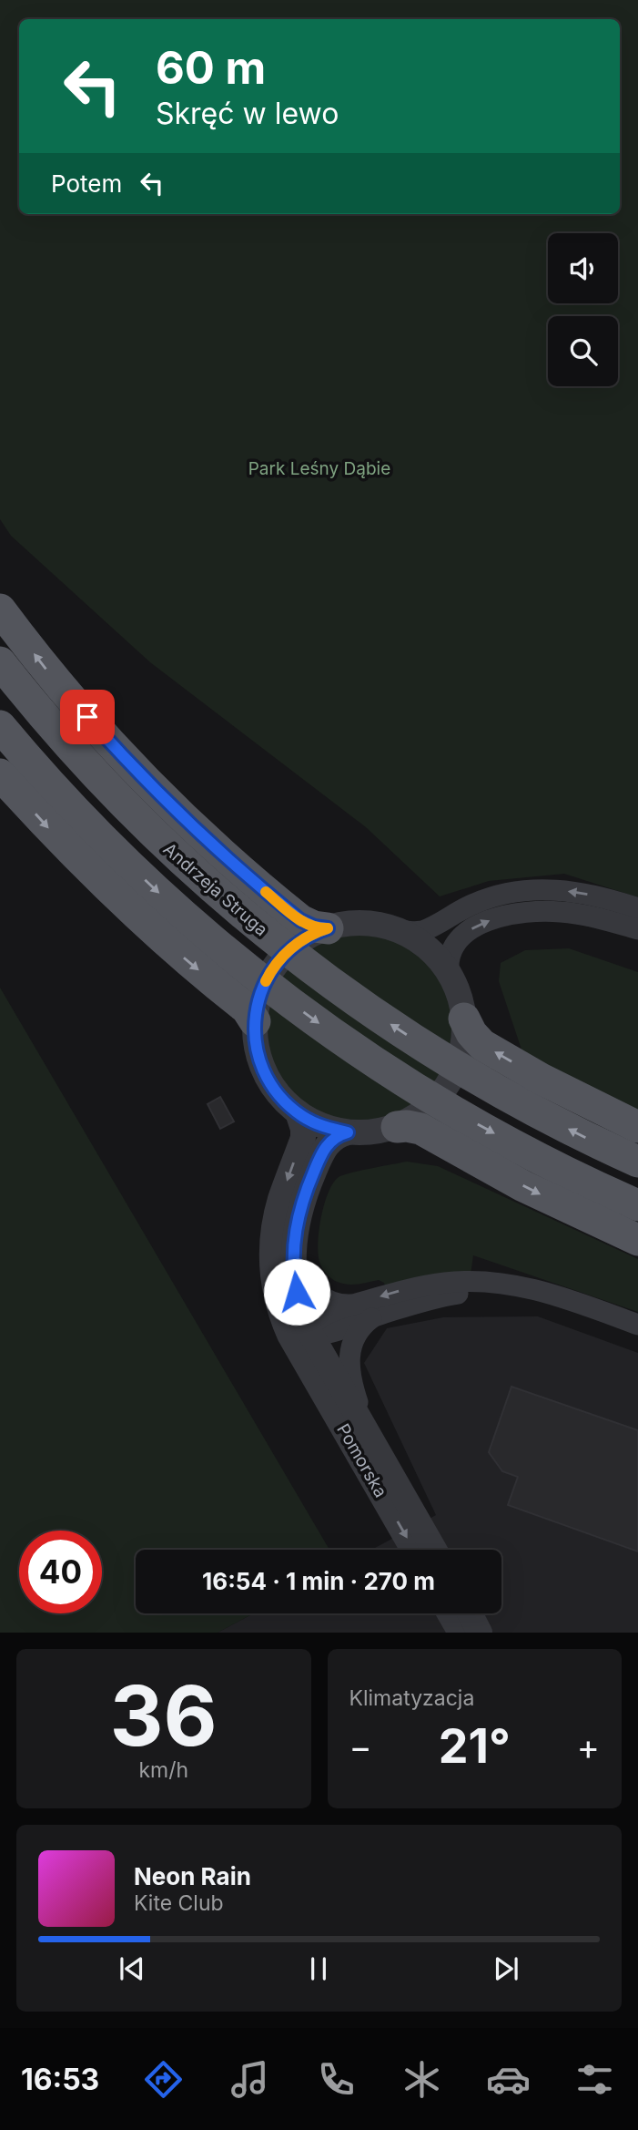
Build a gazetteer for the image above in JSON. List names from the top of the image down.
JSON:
{
  "streets": {
    "main road": ["Andrzeja Struga"],
    "street": ["Pomorska"]
  },
  "parks": ["Park Leśny Dąbie"],
  "page": {
    "turn": ["60 m", "Skręć w lewo"],
    "then": "Potem",
    "limit": "40",
    "trip": "16:54 · 1 min · 270 m",
    "tile": [
      ["36", "km/h"],
      "Klimatyzacja"
    ],
    "heat": ["−", "21°", "+"],
    "song": ["Neon Rain", "Kite Club"],
    "tabs": "16:53"
  }
}
